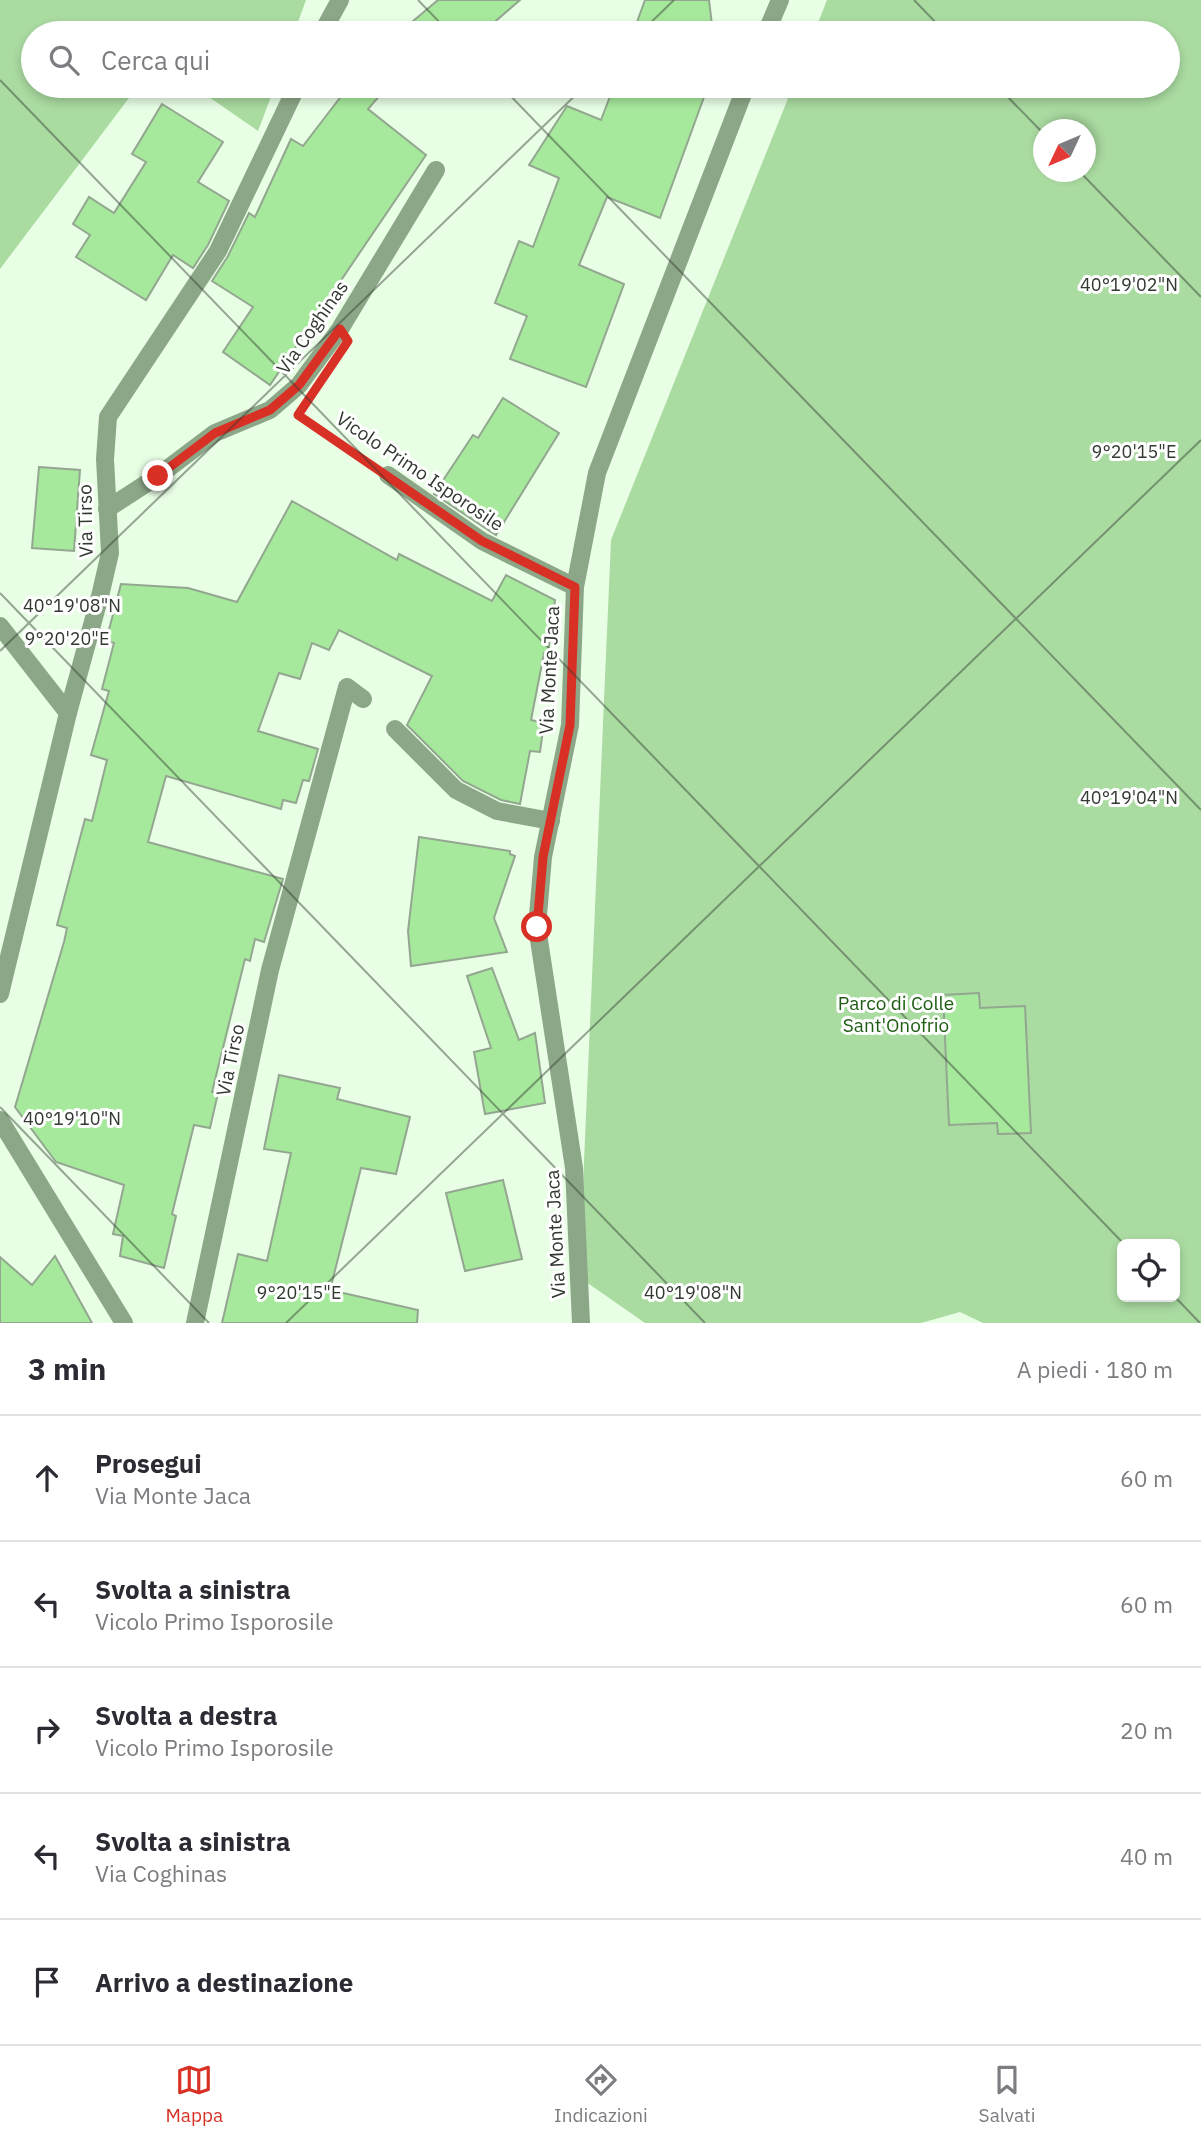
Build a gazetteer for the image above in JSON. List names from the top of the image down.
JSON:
{
  "streets": {
    "street": [
      "Via Coghinas",
      "Vicolo Primo Isporosile",
      "Via Tirso",
      "Via Monte Jaca"
    ]
  },
  "crossings": [
    ["Via Coghinas", "Via Tirso"],
    ["Vicolo Primo Isporosile", "Via Monte Jaca"]
  ],
  "parks": ["Parco di Colle Sant'Onofrio"],
  "north": "bottom left",
  "page": {
    "search": "Cerca qui",
    "heading": ["3 min", "A piedi · 180 m"],
    "list": [
      ["Prosegui", "Via Monte Jaca", "60 m"],
      ["Svolta a sinistra", "Vicolo Primo Isporosile", "60 m"],
      ["Svolta a destra", "Vicolo Primo Isporosile", "20 m"],
      ["Svolta a sinistra", "Via Coghinas", "40 m"],
      "Arrivo a destinazione"
    ],
    "nav": ["Mappa", "Indicazioni", "Salvati"]
  },
  "coordinates": [
    "40°19'02\"N",
    "9°20'15\"E",
    "40°19'08\"N",
    "9°20'20\"E",
    "40°19'04\"N",
    "40°19'10\"N"
  ]
}
